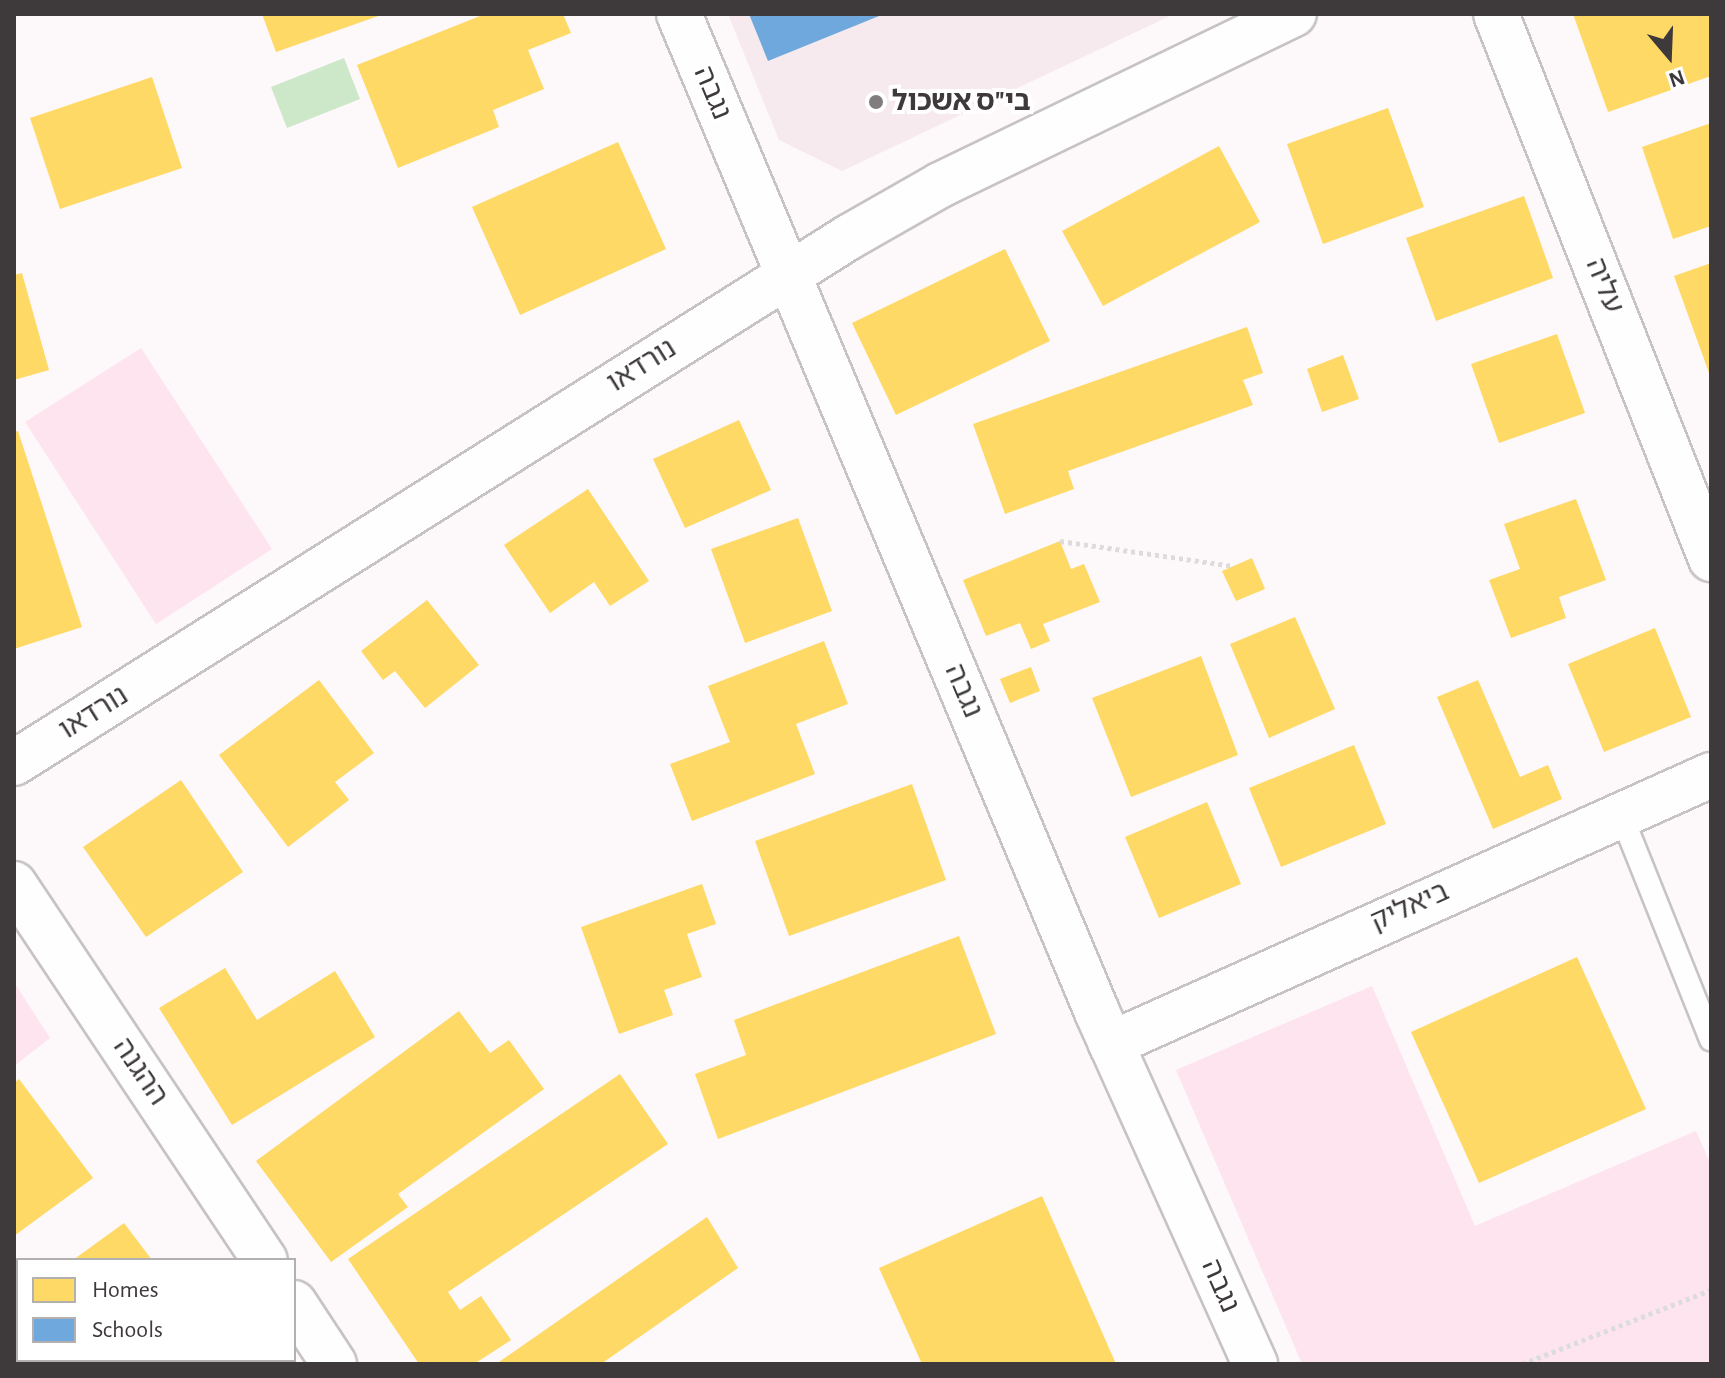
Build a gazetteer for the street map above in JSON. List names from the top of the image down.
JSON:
{
  "streets": {
    "street": [
      "נגבה",
      "עליה",
      "נורדאו",
      "ביאליק",
      "ההגנה"
    ]
  },
  "crossings": [
    ["נגבה", "נורדאו"],
    ["נגבה", "ביאליק"]
  ],
  "places": ["בי\"ס אשכול"],
  "legend": ["Homes", "Schools"],
  "north": "bottom"
}
